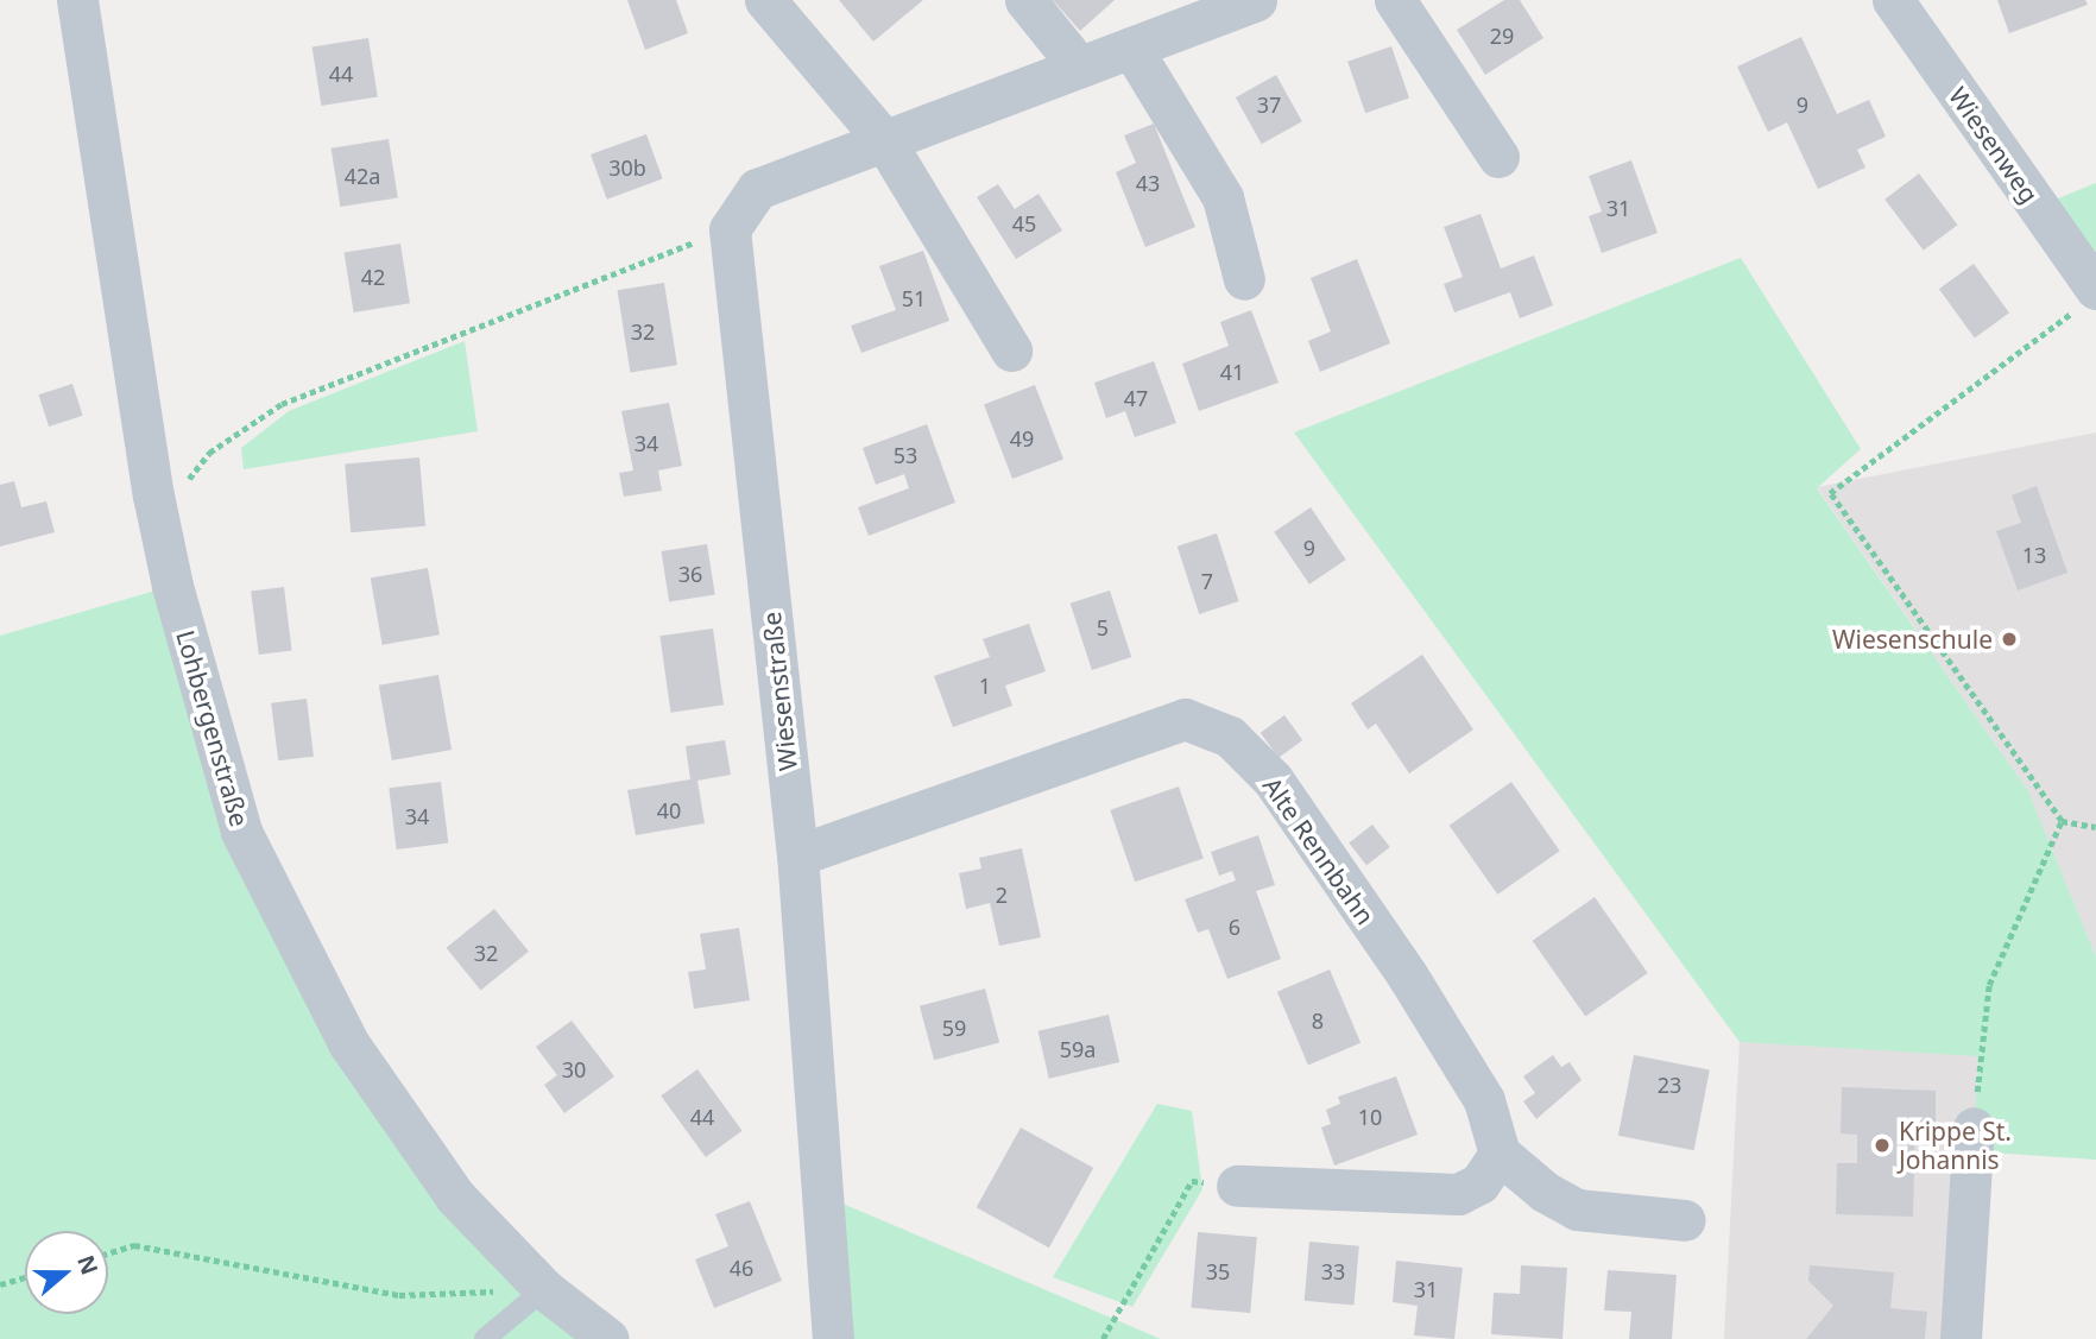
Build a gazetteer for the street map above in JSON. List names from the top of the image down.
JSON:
{
  "streets": {
    "street": [
      "Wiesenweg",
      "Wiesenstraße",
      "Lohbergenstraße",
      "Alte Rennbahn"
    ]
  },
  "crossings": [
    ["Wiesenstraße", "Alte Rennbahn"]
  ],
  "places": ["Wiesenschule", "Krippe St. Johannis"],
  "house_numbers": [
    "29",
    "44",
    "37",
    "9",
    "30b",
    "42a",
    "43",
    "31",
    "45",
    "42",
    "51",
    "32",
    "41",
    "47",
    "49",
    "34",
    "53",
    "9",
    "13",
    "36",
    "7",
    "5",
    "1",
    "40",
    "34",
    "2",
    "6",
    "32",
    "8",
    "59",
    "59a",
    "30",
    "23",
    "44",
    "10",
    "46",
    "35",
    "33",
    "31"
  ],
  "north": "right"
}
